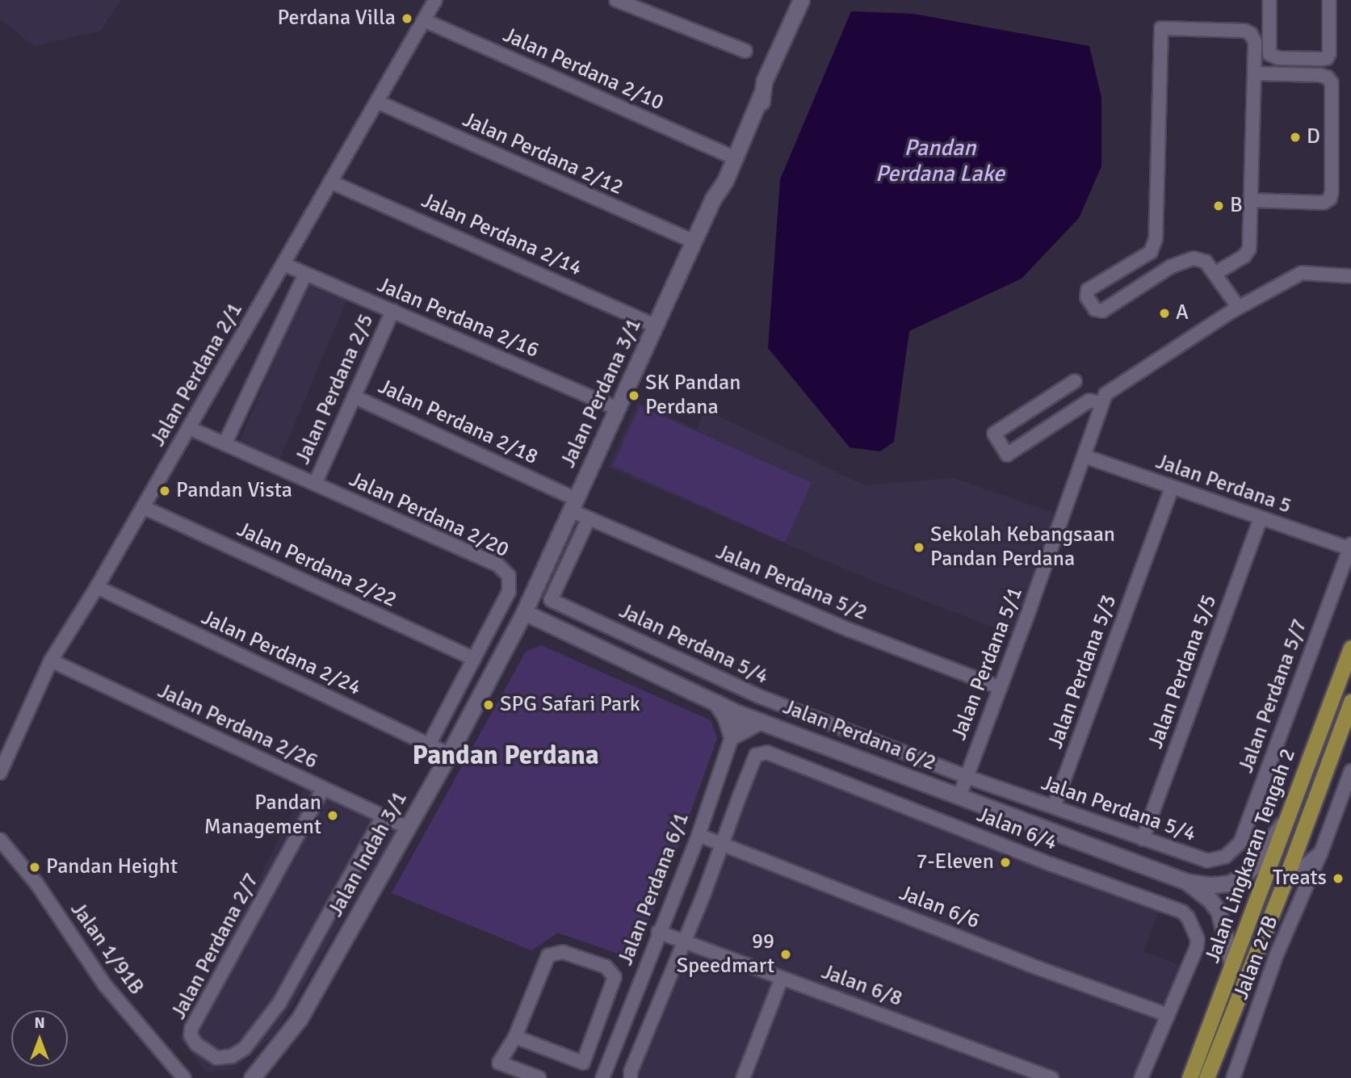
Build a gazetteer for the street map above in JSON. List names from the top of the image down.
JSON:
{
  "streets": {
    "highway": ["Jalan Lingkaran Tengah 2"],
    "street": [
      "Jalan Perdana 2/10",
      "Jalan Perdana 2/12",
      "Jalan Perdana 2/14",
      "Jalan Perdana 2/16",
      "Jalan Perdana 2/1",
      "Jalan Perdana 2/5",
      "Jalan Perdana 3/1",
      "Jalan Perdana 2/18",
      "Jalan Perdana 5",
      "Jalan Perdana 2/20",
      "Jalan Perdana 2/22",
      "Jalan Perdana 5/2",
      "Jalan Perdana 5/4",
      "Jalan Perdana 2/24",
      "Jalan Perdana 5/1",
      "Jalan Perdana 5/3",
      "Jalan Perdana 5/5",
      "Jalan Perdana 5/7",
      "Jalan Perdana 2/26",
      "Jalan Perdana 6/2",
      "Jalan 6/4",
      "Jalan Indah 3/1",
      "Jalan Perdana 6/1",
      "Jalan 6/6",
      "Jalan Perdana 2/7",
      "Jalan 1/91B",
      "Jalan 27B",
      "Jalan 6/8"
    ]
  },
  "crossings": [
    ["Jalan Perdana 2/10", "Jalan Perdana 2/1"],
    ["Jalan Perdana 2/10", "Jalan Perdana 3/1"],
    ["Jalan Perdana 2/12", "Jalan Perdana 2/1"],
    ["Jalan Perdana 2/12", "Jalan Perdana 3/1"],
    ["Jalan Perdana 2/14", "Jalan Perdana 2/1"],
    ["Jalan Perdana 2/14", "Jalan Perdana 3/1"],
    ["Jalan Perdana 2/16", "Jalan Perdana 2/1"],
    ["Jalan Perdana 2/16", "Jalan Perdana 2/5"],
    ["Jalan Perdana 2/16", "Jalan Perdana 3/1"],
    ["Jalan Perdana 2/1", "Jalan Perdana 2/20"],
    ["Jalan Perdana 2/1", "Jalan Perdana 2/22"],
    ["Jalan Perdana 2/1", "Jalan Perdana 2/24"],
    ["Jalan Perdana 2/1", "Jalan Perdana 2/26"],
    ["Jalan Perdana 2/5", "Jalan Perdana 2/18"],
    ["Jalan Perdana 2/5", "Jalan Perdana 2/20"],
    ["Jalan Perdana 3/1", "Jalan Perdana 2/18"],
    ["Jalan Perdana 3/1", "Jalan Perdana 5/2"],
    ["Jalan Perdana 3/1", "Jalan Perdana 6/2"],
    ["Jalan Perdana 3/1", "Jalan Indah 3/1"],
    ["Jalan Perdana 2/18", "Jalan Perdana 5/2"],
    ["Jalan Perdana 5", "Jalan Perdana 5/1"],
    ["Jalan Perdana 5", "Jalan Perdana 5/3"],
    ["Jalan Perdana 5", "Jalan Perdana 5/5"],
    ["Jalan Perdana 5", "Jalan Perdana 5/7"],
    ["Jalan Perdana 2/20", "Jalan Perdana 2/22"],
    ["Jalan Perdana 2/20", "Jalan Perdana 2/24"],
    ["Jalan Perdana 5/2", "Jalan Perdana 5/4"],
    ["Jalan Perdana 5/2", "Jalan Perdana 5/1"],
    ["Jalan Perdana 5/4", "Jalan Perdana 5/1"],
    ["Jalan Perdana 5/4", "Jalan Perdana 5/3"],
    ["Jalan Perdana 5/4", "Jalan Perdana 5/5"],
    ["Jalan Perdana 5/4", "Jalan Perdana 5/7"],
    ["Jalan Perdana 2/24", "Jalan Indah 3/1"],
    ["Jalan Perdana 5/1", "Jalan Perdana 6/2"],
    ["Jalan Perdana 2/26", "Jalan Indah 3/1"],
    ["Jalan Perdana 2/26", "Jalan Perdana 2/7"],
    ["Jalan Perdana 6/2", "Jalan Indah 3/1"],
    ["Jalan Perdana 6/2", "Jalan Lingkaran Tengah 2"],
    ["Jalan Perdana 6/2", "Jalan Perdana 6/1"],
    ["Jalan 6/4", "Jalan 6/6"],
    ["Jalan Perdana 6/1", "Jalan 6/6"],
    ["Jalan Perdana 6/1", "Jalan 6/8"]
  ],
  "districts": ["Pandan Perdana"],
  "water": ["Pandan Perdana Lake"],
  "places": [
    "Perdana Villa",
    "D",
    "B",
    "A",
    "SK Pandan Perdana",
    "Pandan Vista",
    "Sekolah Kebangsaan Pandan Perdana",
    "SPG Safari Park",
    "Pandan Management",
    "7-Eleven",
    "Pandan Height",
    "Treats",
    "99 Speedmart"
  ],
  "north": "top"
}
